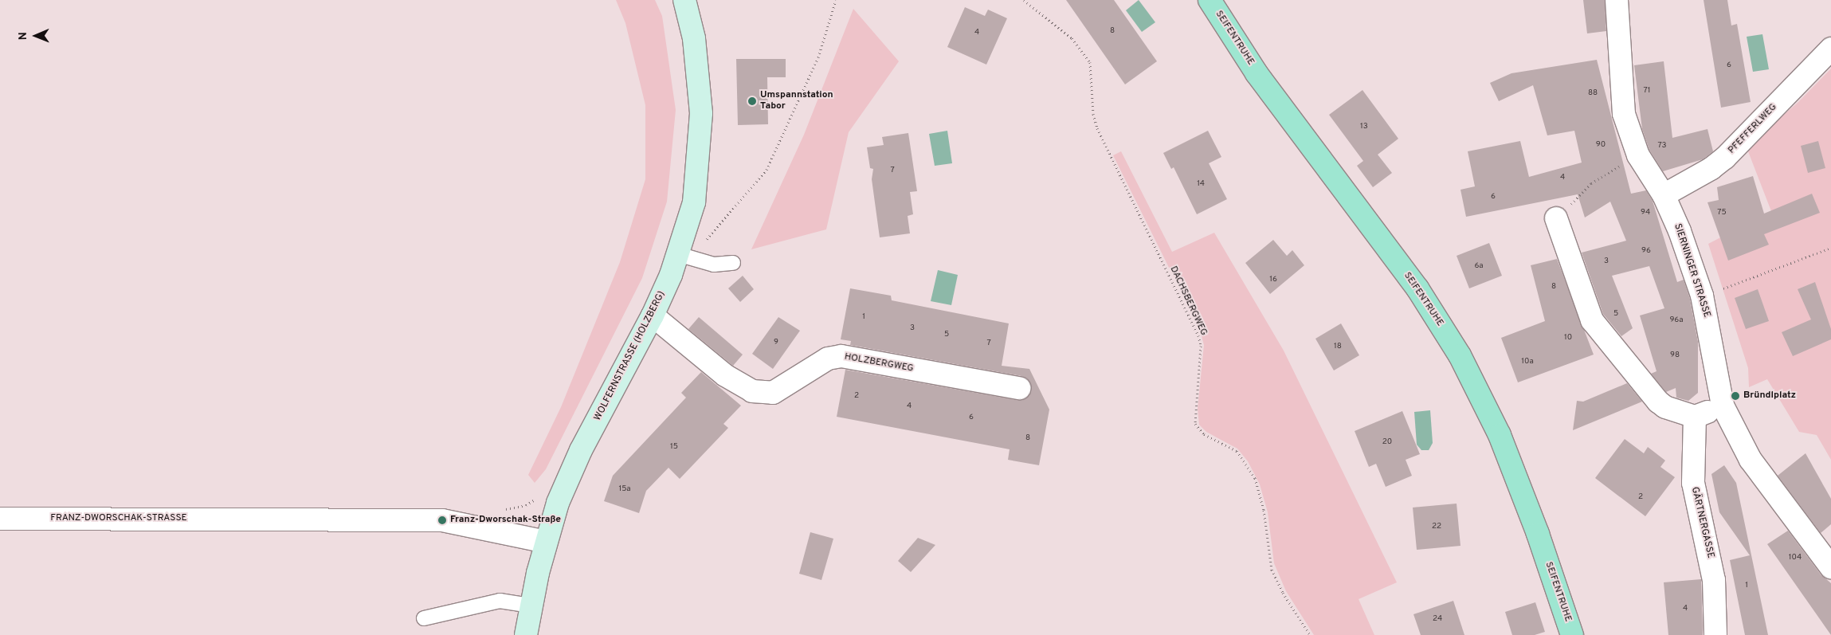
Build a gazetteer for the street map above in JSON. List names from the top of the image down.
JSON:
{
  "streets": {
    "main road": ["SEIFENTRUHE", "WOLFERNSTRASSE (HOLZBERG)"],
    "street": [
      "PFEFFERLWEG",
      "SIERNINGER STRASSE",
      "HOLZBERGWEG",
      "FRANZ-DWORSCHAK-STRASSE",
      "GÄRTNERGASSE"
    ],
    "path": ["DACHSBERGWEG"]
  },
  "crossings": [
    ["PFEFFERLWEG", "SIERNINGER STRASSE"],
    ["WOLFERNSTRASSE (HOLZBERG)", "HOLZBERGWEG"],
    ["WOLFERNSTRASSE (HOLZBERG)", "FRANZ-DWORSCHAK-STRASSE"]
  ],
  "places": ["Umspannstation Tabor", "Bründlplatz", "Franz-Dworschak-Straße"],
  "house_numbers": [
    "8",
    "4",
    "6",
    "71",
    "88",
    "13",
    "90",
    "73",
    "7",
    "4",
    "14",
    "6",
    "94",
    "75",
    "96",
    "3",
    "6a",
    "16",
    "8",
    "5",
    "1",
    "96a",
    "3",
    "5",
    "10",
    "9",
    "7",
    "18",
    "98",
    "10a",
    "2",
    "4",
    "6",
    "8",
    "20",
    "15",
    "15a",
    "2",
    "22",
    "104",
    "1",
    "4",
    "24"
  ],
  "north": "left"
}
